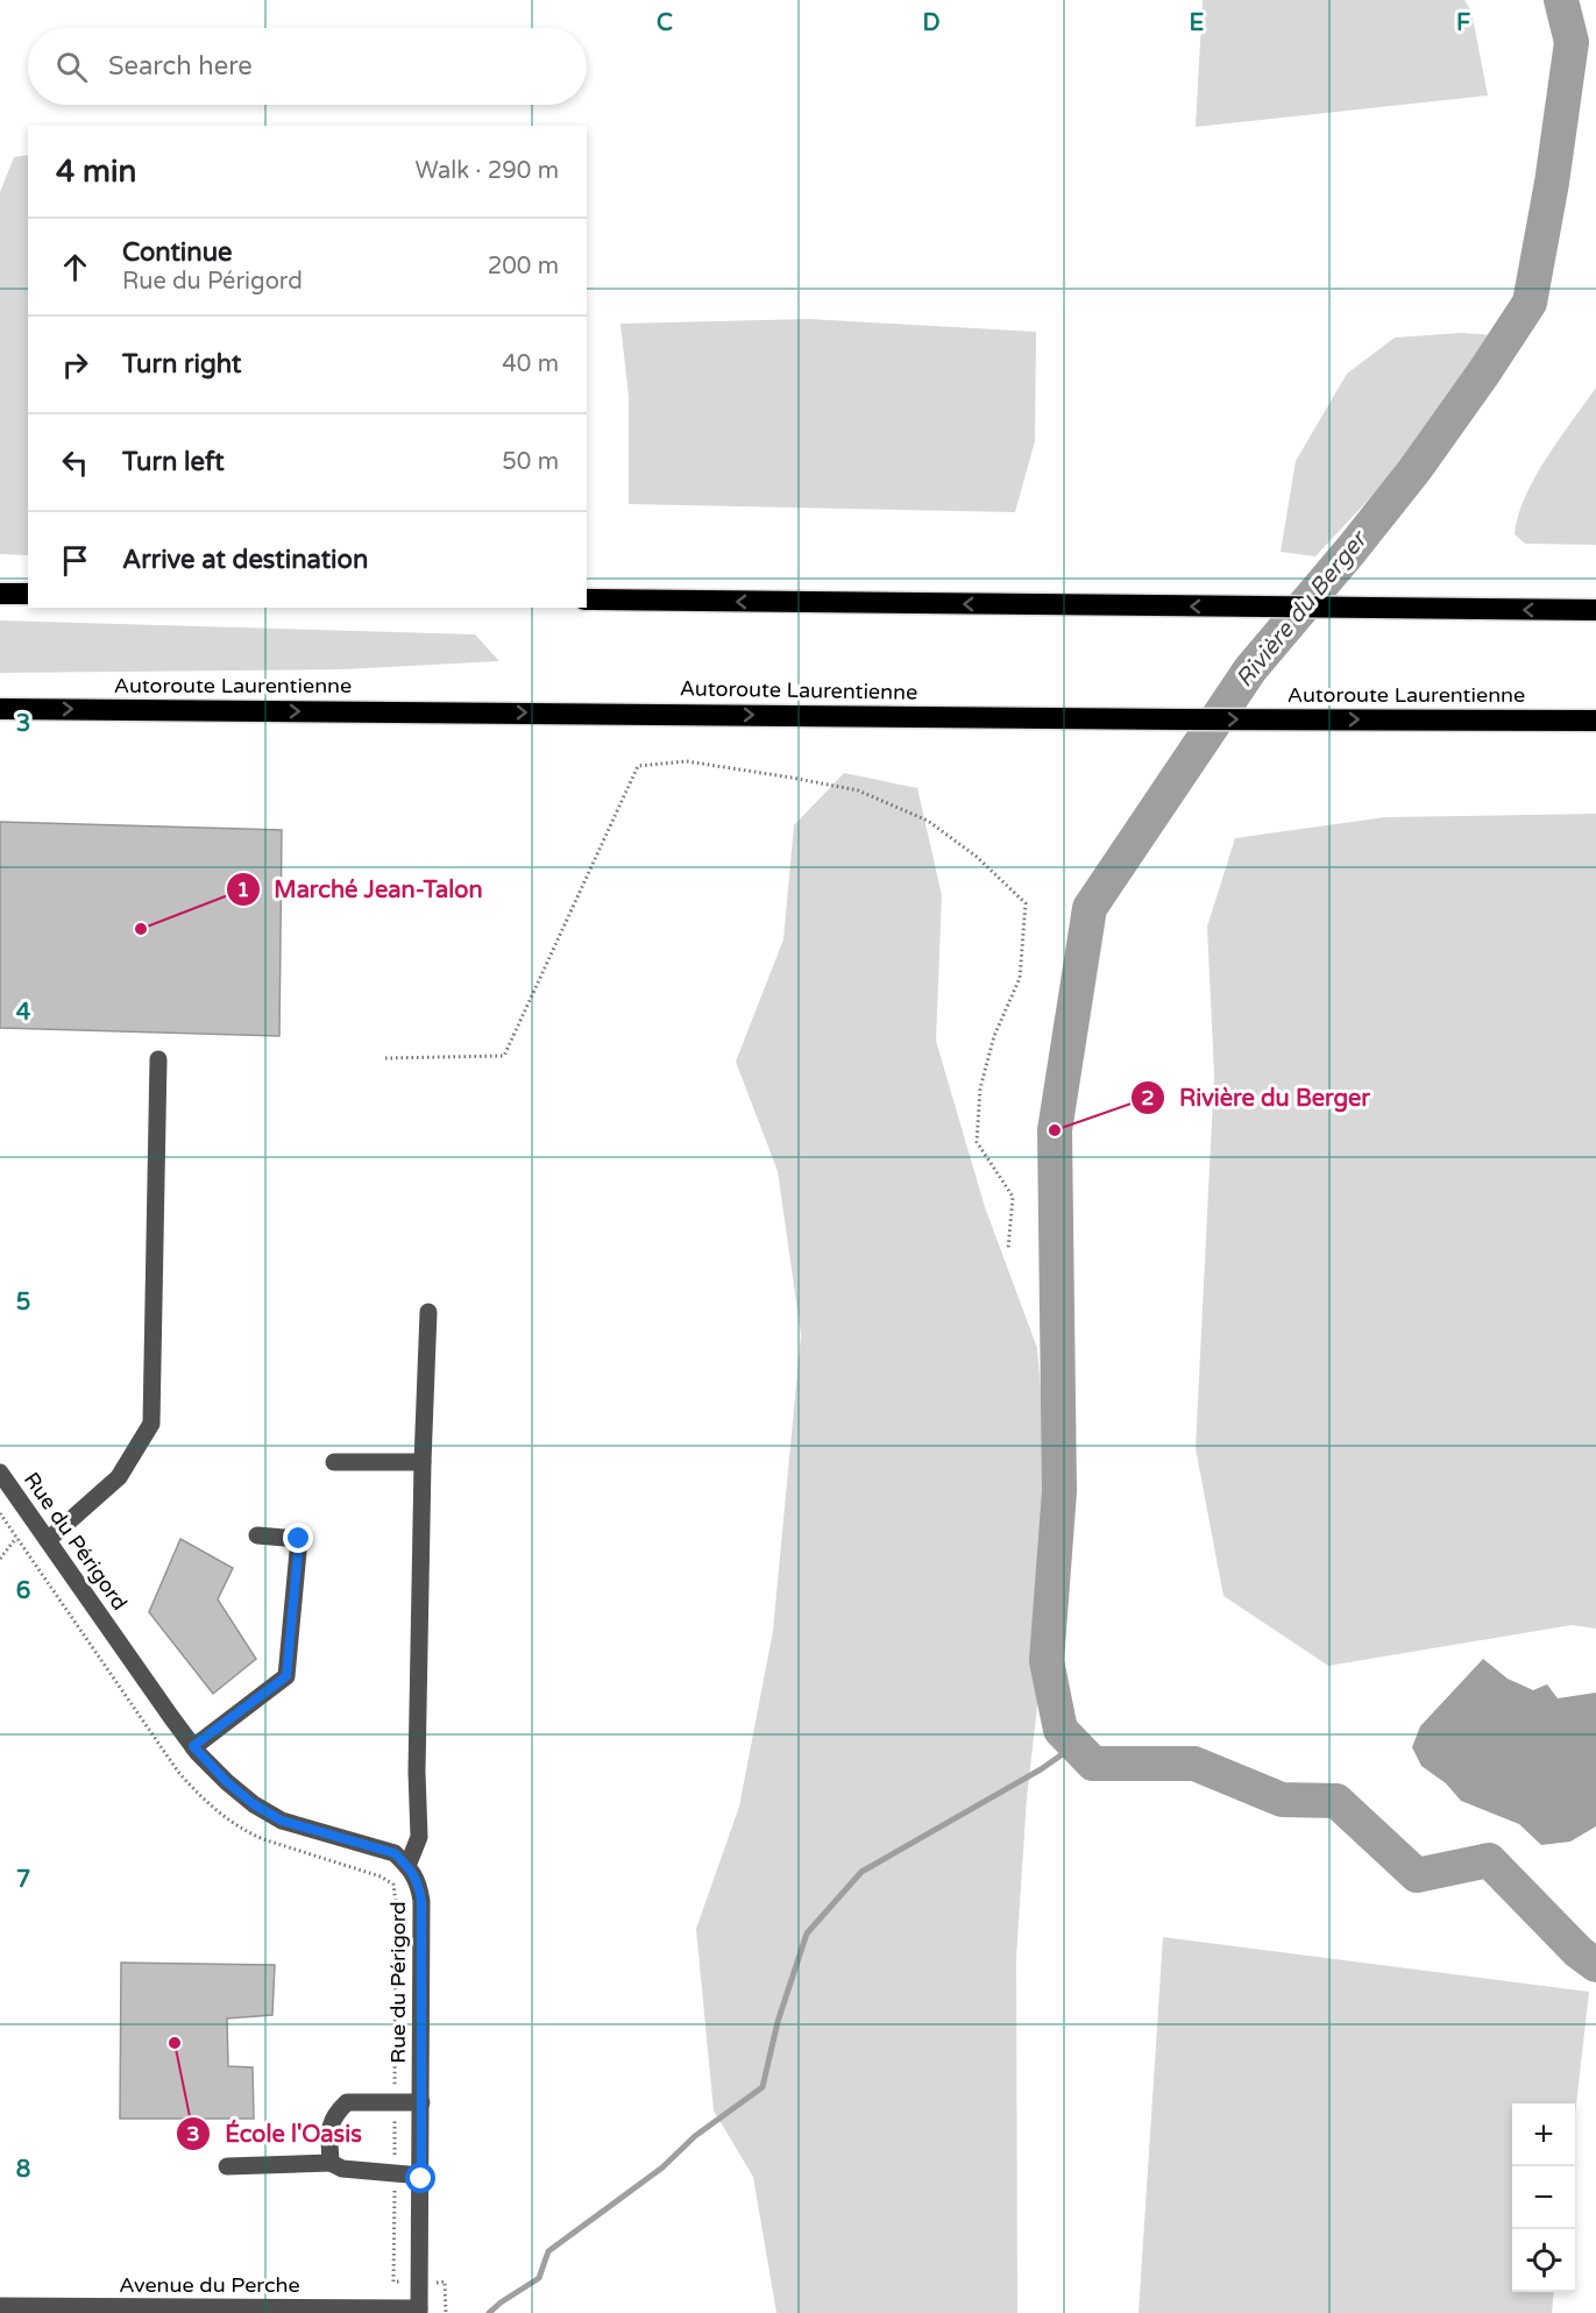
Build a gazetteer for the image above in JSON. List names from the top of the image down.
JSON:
{
  "streets": {
    "highway": ["Autoroute Laurentienne"],
    "street": ["Rue du Périgord", "Avenue du Perche"]
  },
  "crossings": [
    ["Rue du Périgord", "Avenue du Perche"]
  ],
  "water": ["Rivière du Berger"],
  "places": ["Marché Jean-Talon", "Rivière du Berger", "École l'Oasis"],
  "page": {
    "search": "Search here",
    "heading": ["4 min", "Walk · 290 m"],
    "list": [
      ["Continue", "Rue du Périgord", "200 m"],
      ["Turn right", "40 m"],
      ["Turn left", "50 m"],
      "Arrive at destination"
    ],
    "map_buttons": ["+", "−"]
  },
  "grid": {
    "columns": [
      "C",
      "D",
      "E",
      "F"
    ],
    "rows": [
      "3",
      "4",
      "5",
      "6",
      "7",
      "8"
    ]
  }
}
